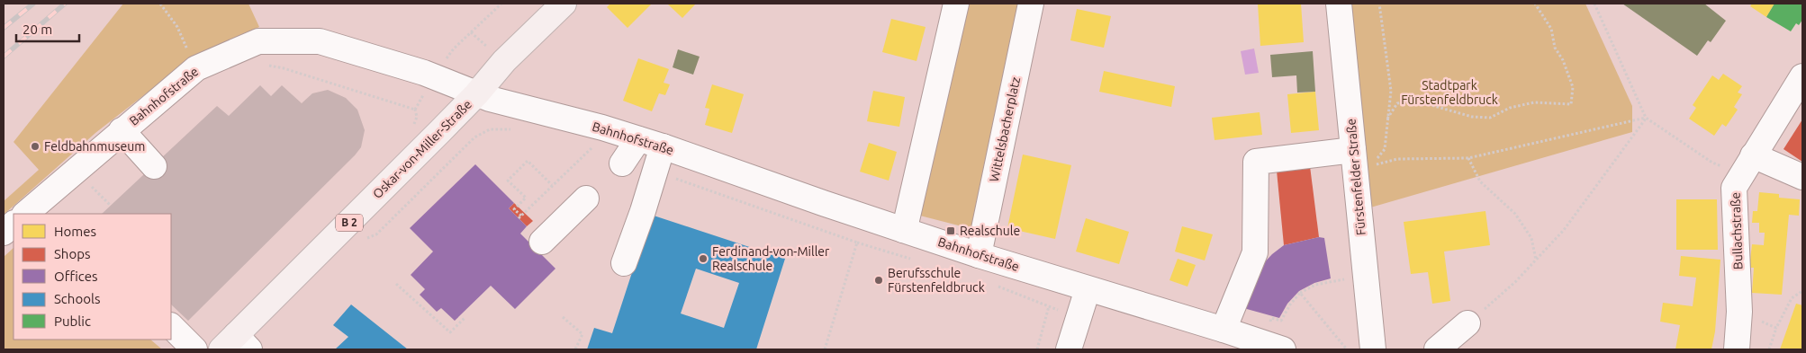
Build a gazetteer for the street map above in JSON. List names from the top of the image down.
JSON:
{
  "streets": {
    "main road": ["Oskar-von-Miller-Straße", "B 2"],
    "street": [
      "Bahnhofstraße",
      "Wittelsbacherplatz",
      "Fürstenfelder Straße",
      "Bullachstraße"
    ]
  },
  "crossings": [
    ["Bahnhofstraße", "Wittelsbacherplatz"],
    ["Bahnhofstraße", "Oskar-von-Miller-Straße"]
  ],
  "parks": ["Stadtpark Fürstenfeldbruck"],
  "places": {
    "other": ["Feldbahnmuseum", "Ferdinand-von-Miller Realschule", "Berufsschule Fürstenfeldbruck"],
    "transit": ["Realschule"]
  },
  "legend": [
    "Homes",
    "Shops",
    "Offices",
    "Schools",
    "Public"
  ],
  "scale_bar": "20 m"
}
